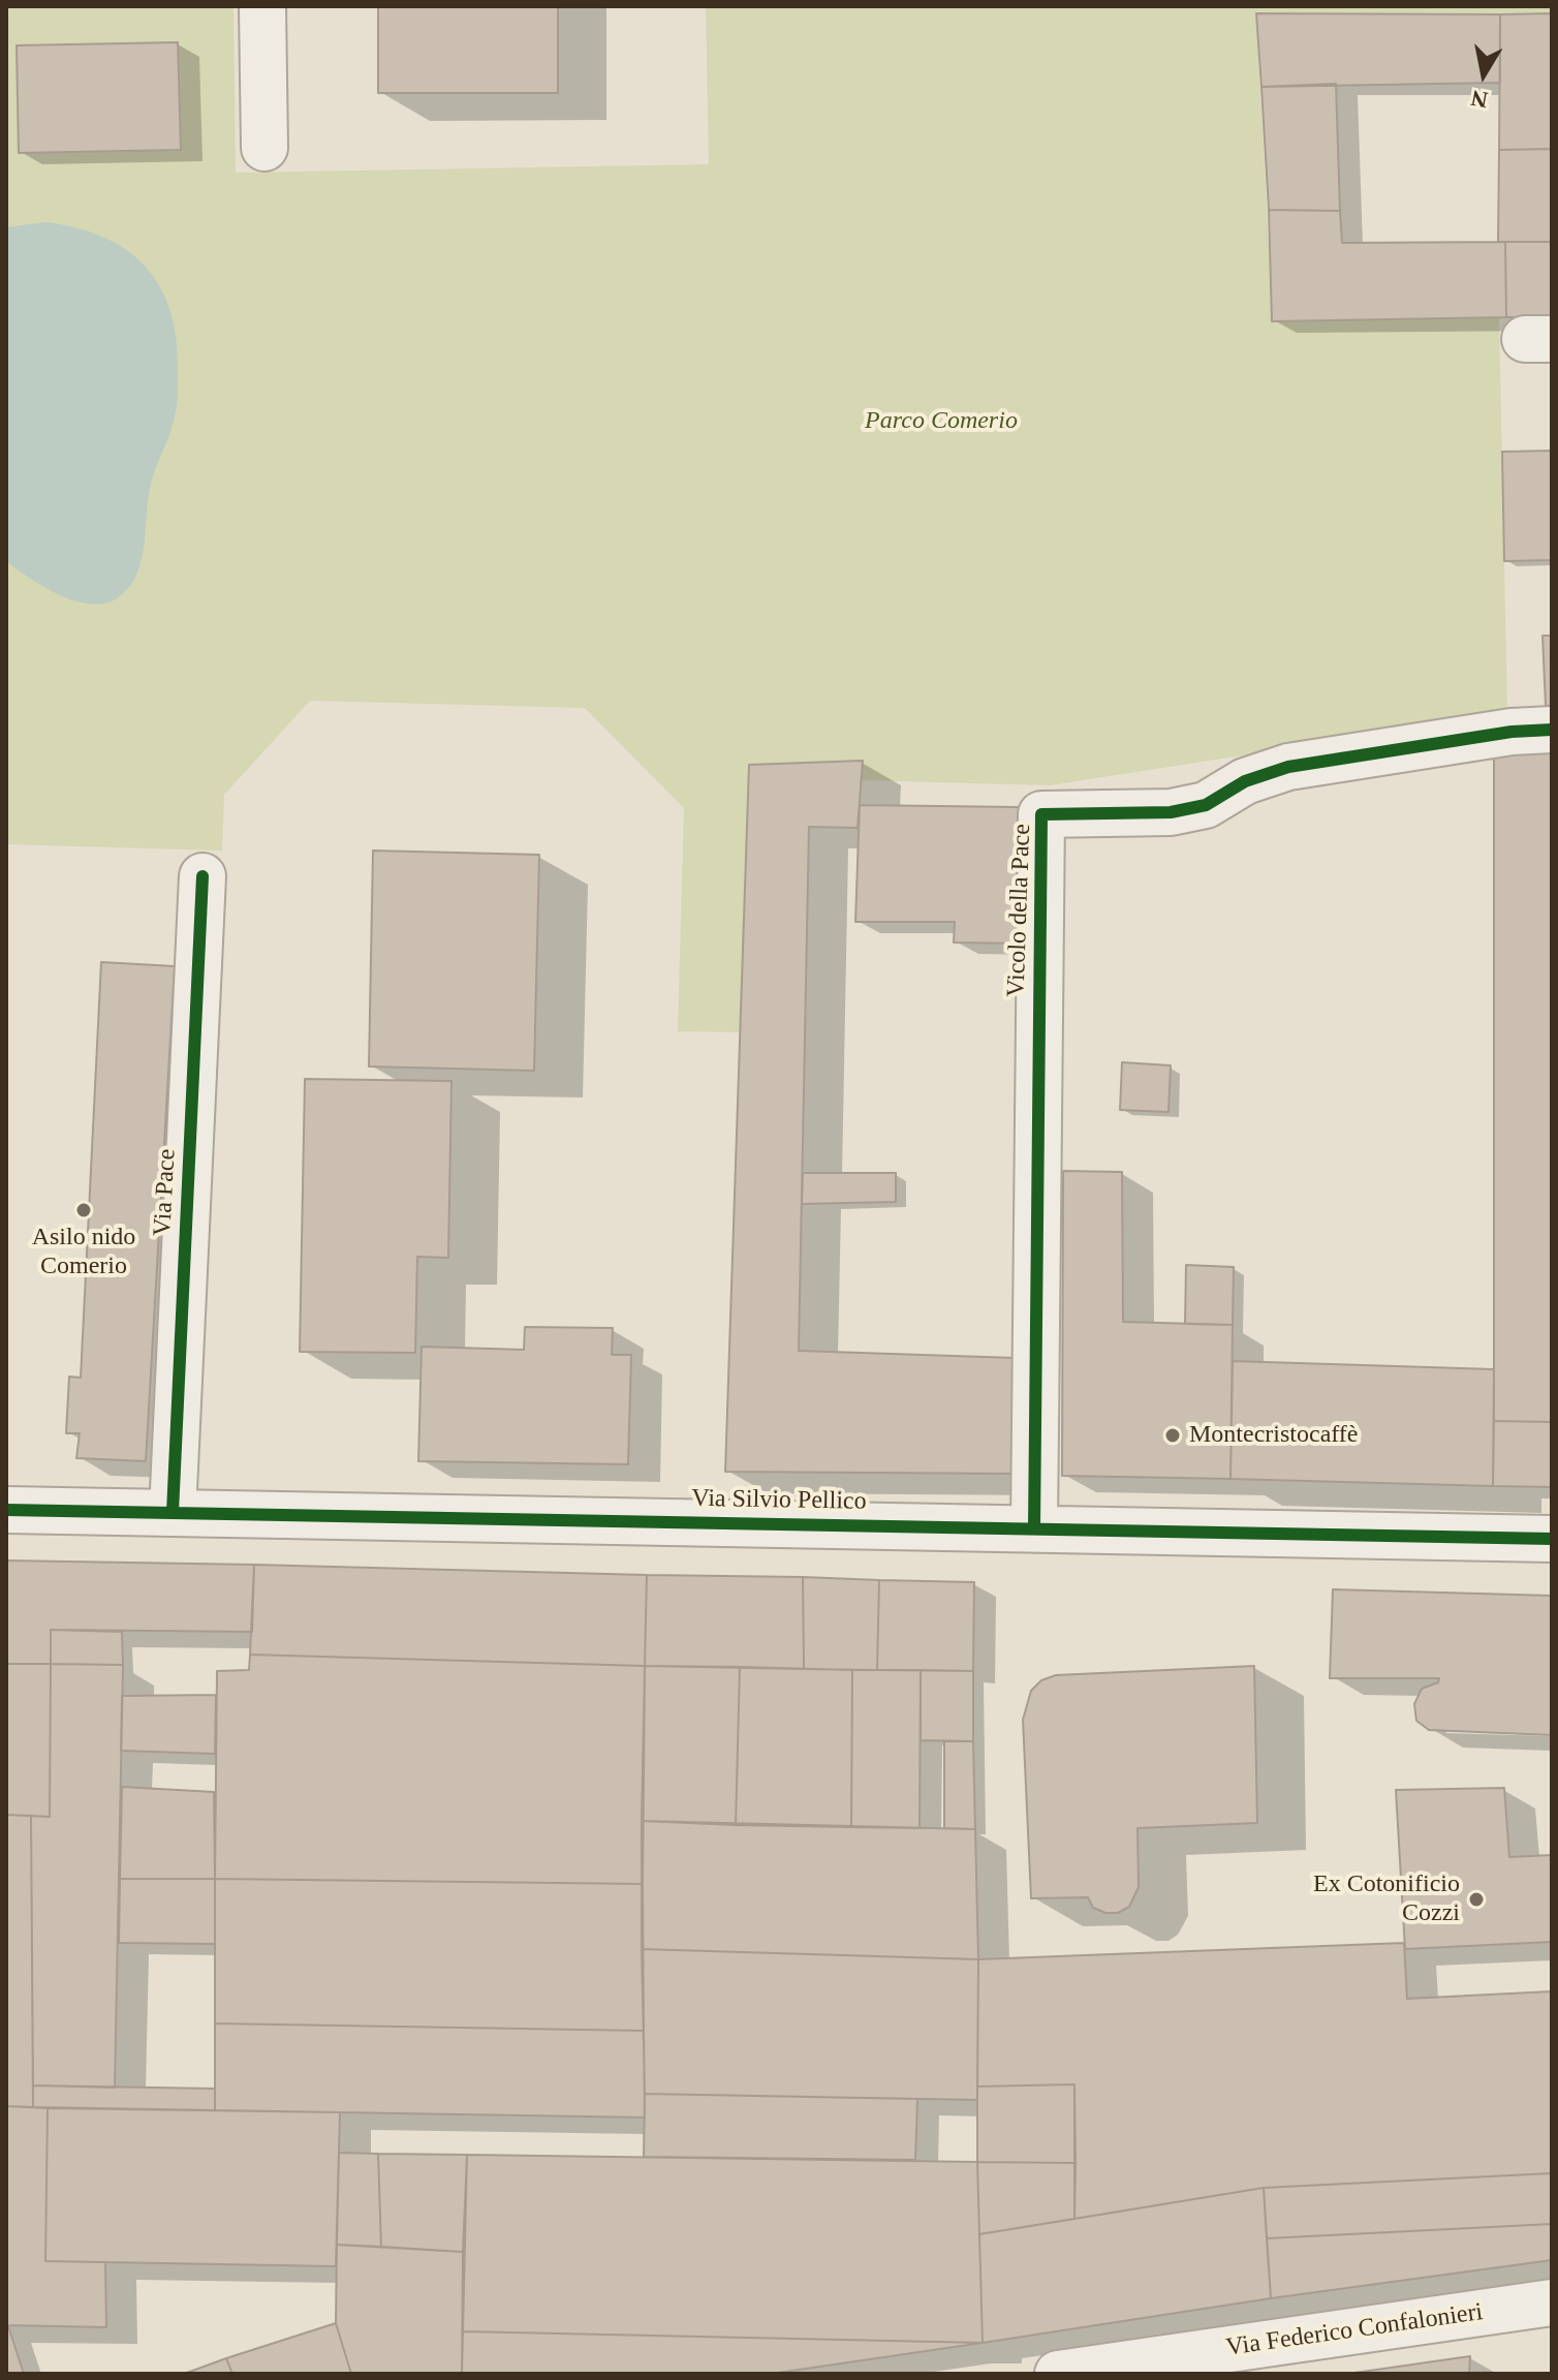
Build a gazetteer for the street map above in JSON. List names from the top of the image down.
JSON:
{
  "streets": {
    "street": [
      "Vicolo della Pace",
      "Via Pace",
      "Via Silvio Pellico",
      "Via Federico Confalonieri"
    ]
  },
  "crossings": [
    ["Vicolo della Pace", "Via Silvio Pellico"],
    ["Via Pace", "Via Silvio Pellico"]
  ],
  "parks": ["Parco Comerio"],
  "places": ["Asilo nido Comerio", "Montecristocaffè", "Ex Cotonificio Cozzi"],
  "north": "bottom"
}
